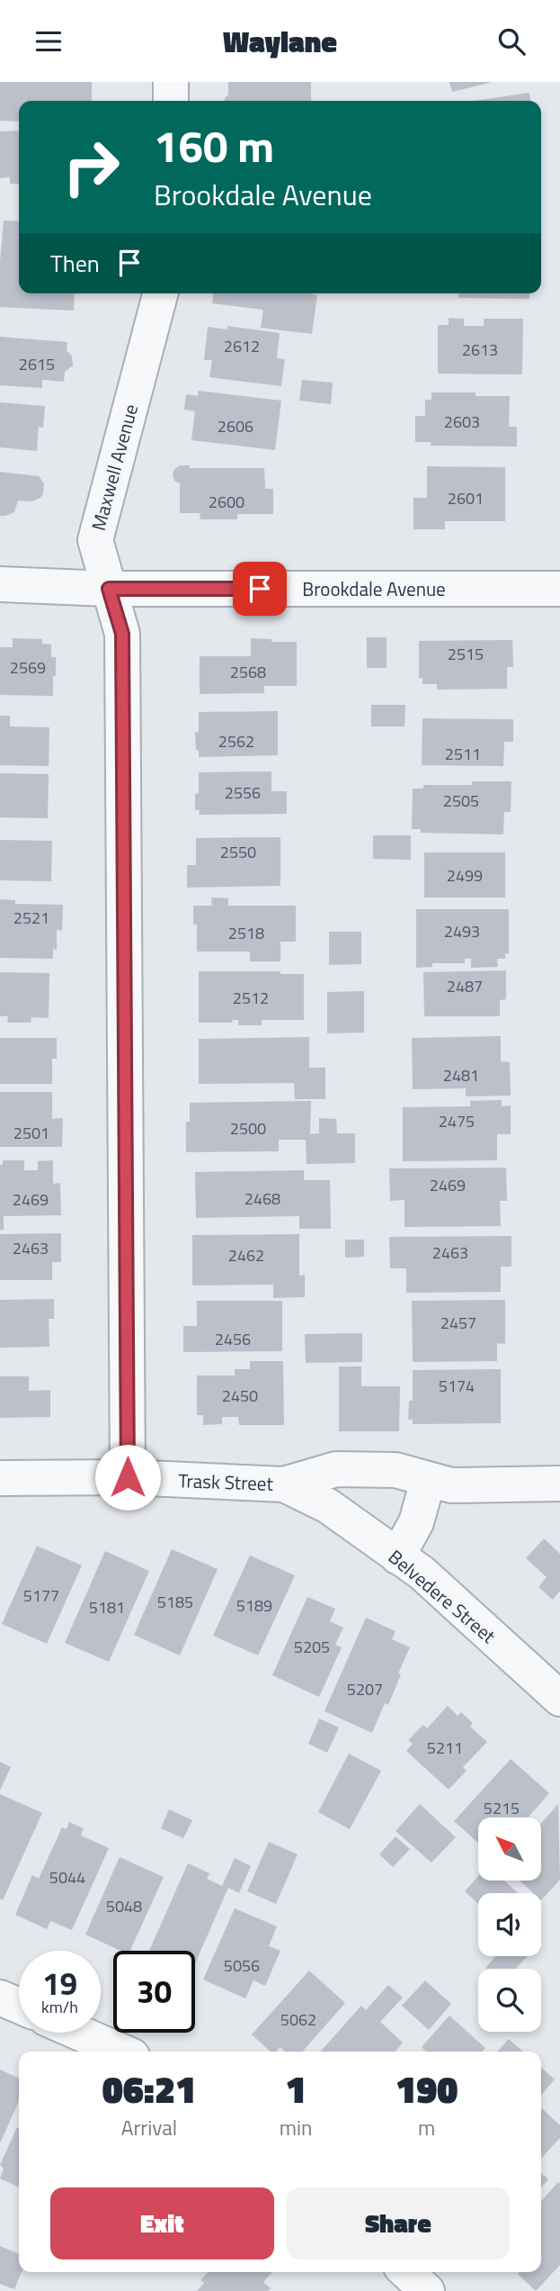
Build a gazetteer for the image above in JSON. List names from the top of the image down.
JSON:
{
  "streets": {
    "street": [
      "Maxwell Avenue",
      "Brookdale Avenue",
      "Trask Street",
      "Belvedere Street"
    ]
  },
  "crossings": [
    ["Maxwell Avenue", "Brookdale Avenue"],
    ["Maxwell Avenue", "Trask Street"],
    ["Trask Street", "Belvedere Street"]
  ],
  "house_numbers": [
    "2612",
    "2613",
    "2615",
    "2603",
    "2606",
    "2601",
    "2600",
    "2515",
    "2569",
    "2568",
    "2562",
    "2511",
    "2556",
    "2505",
    "2550",
    "2499",
    "2521",
    "2493",
    "2518",
    "2487",
    "2512",
    "2481",
    "2475",
    "2500",
    "2501",
    "2469",
    "2468",
    "2469",
    "2463",
    "2463",
    "2462",
    "2457",
    "2456",
    "5174",
    "2450",
    "5177",
    "5185",
    "5189",
    "5181",
    "5205",
    "5207",
    "5211",
    "5215",
    "5044",
    "5048",
    "5056",
    "5062"
  ],
  "north": "top left",
  "page": {
    "header": "Waylane",
    "turn": ["160 m", "Brookdale Avenue"],
    "then": "Then",
    "speed": "19 km/h",
    "limit": "30",
    "eta": [
      "06:21",
      "Arrival",
      "1",
      "min",
      "190",
      "m"
    ],
    "buttons": ["Exit", "Share"]
  }
}
